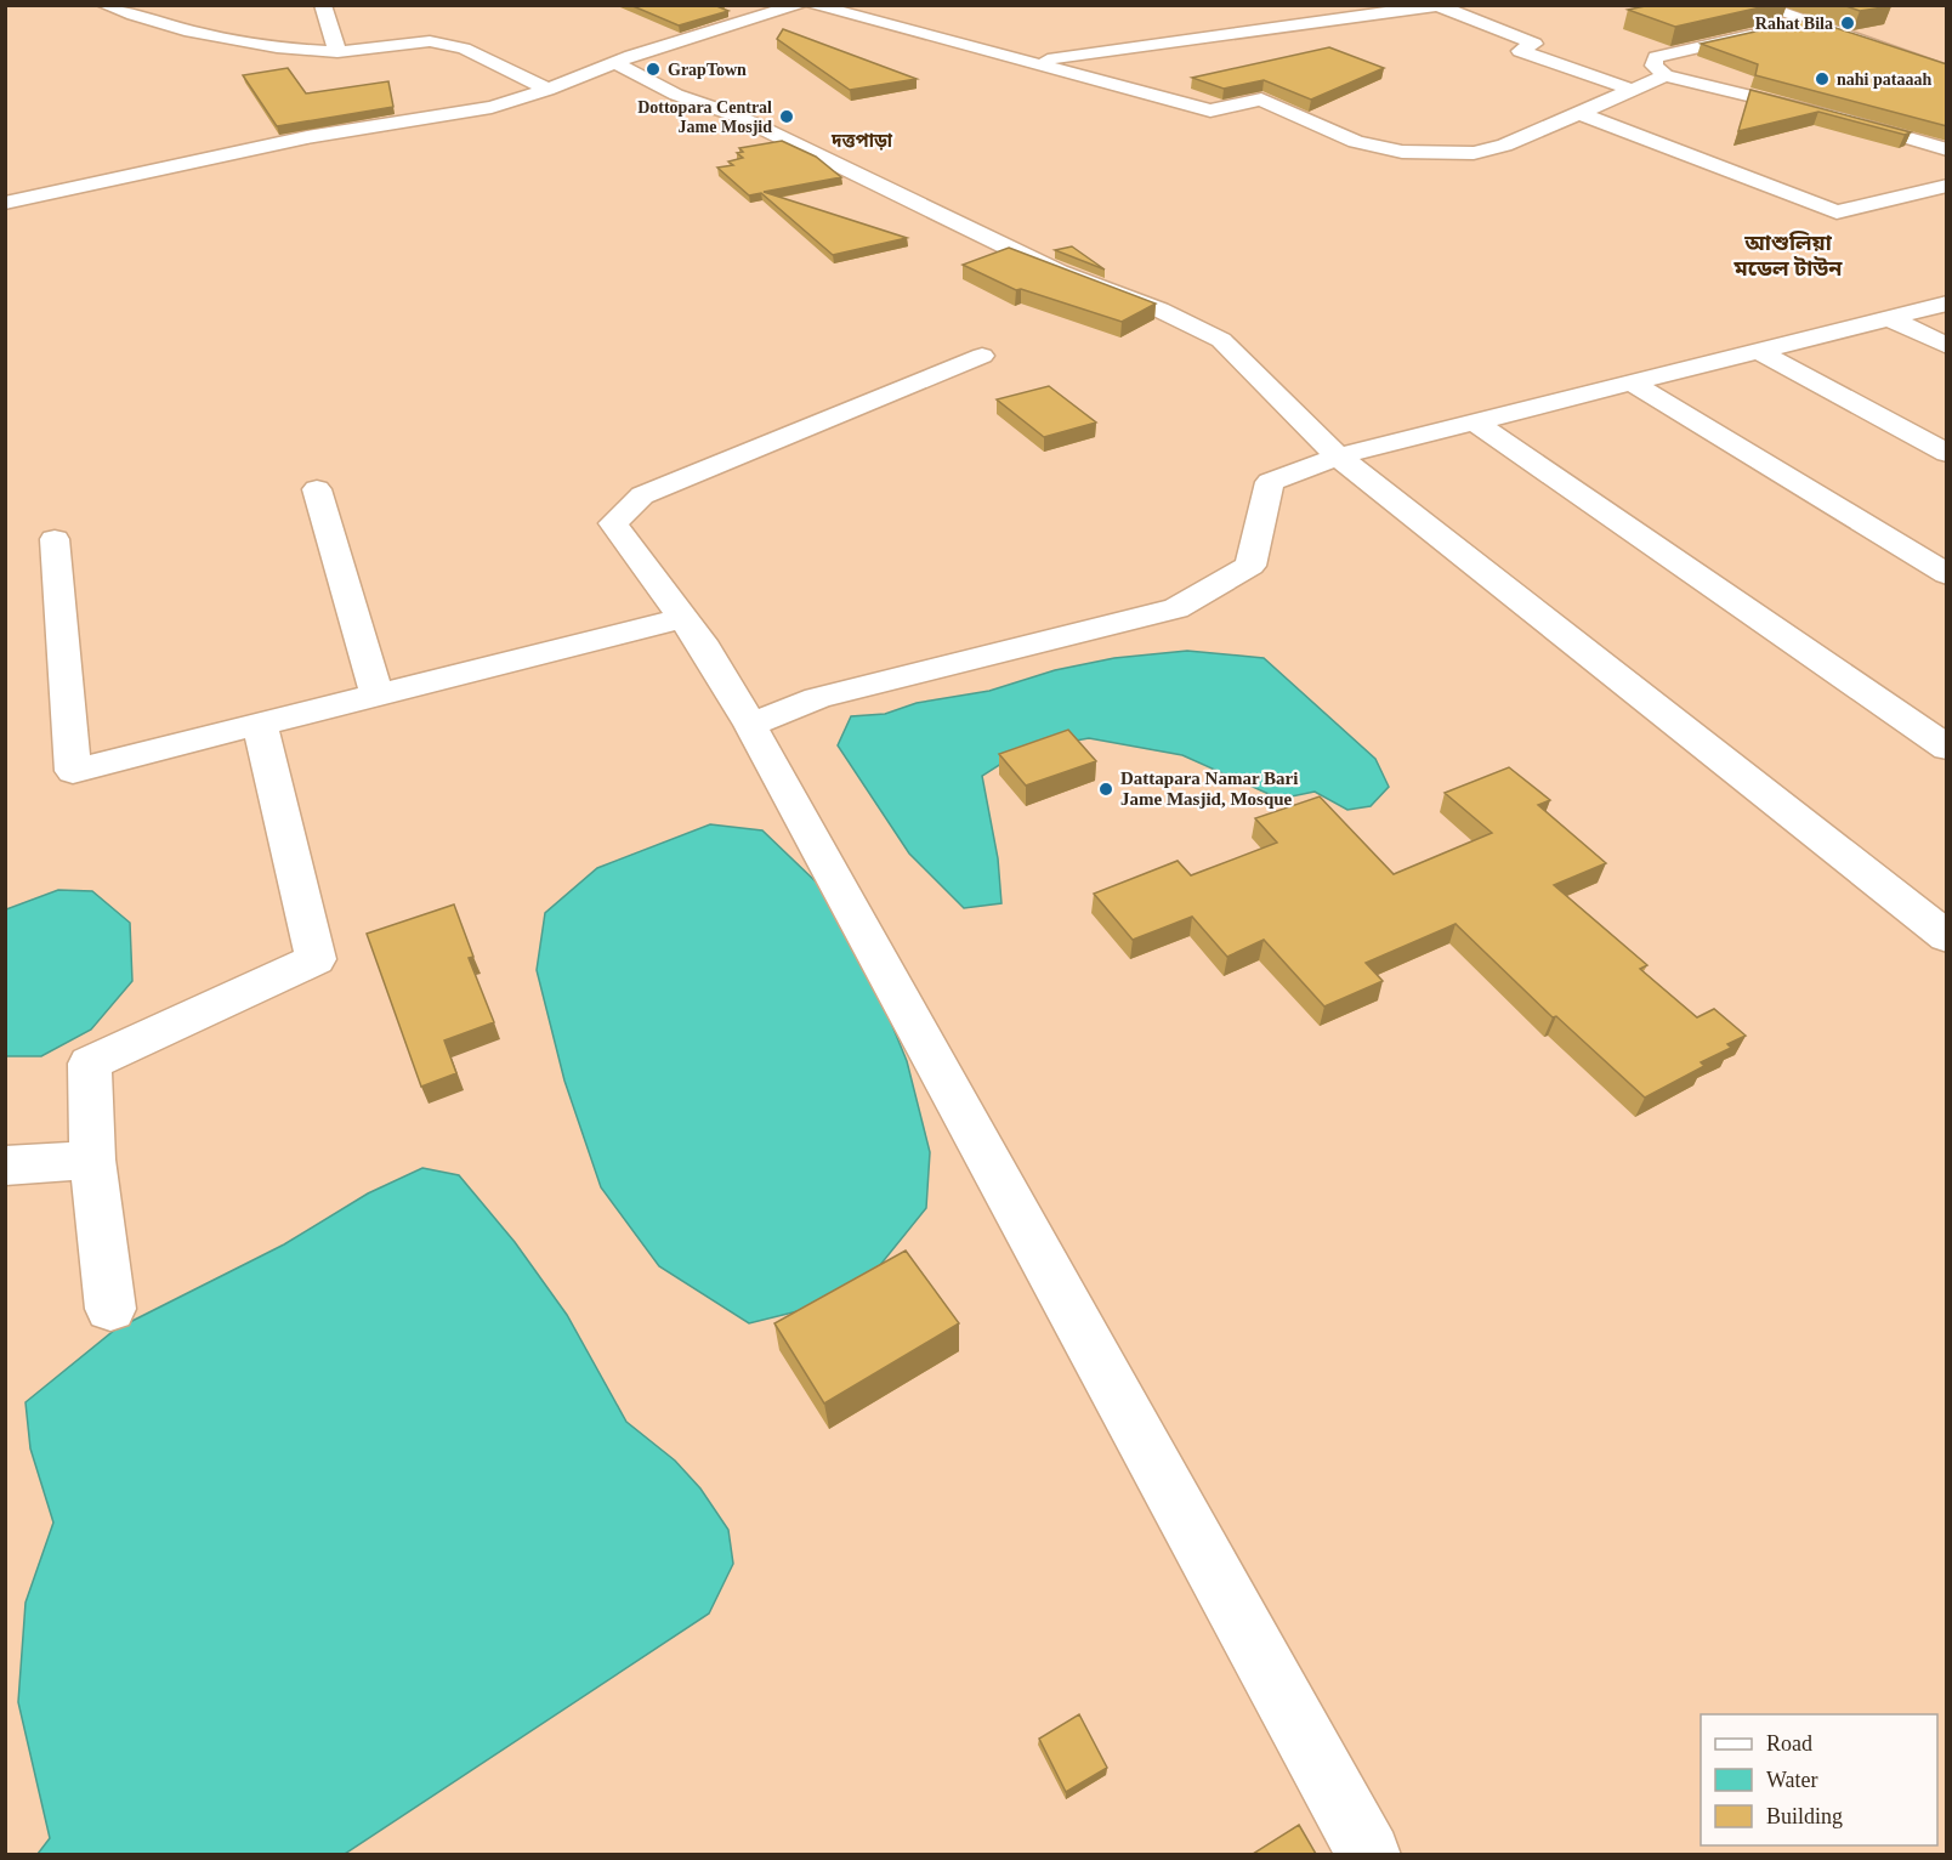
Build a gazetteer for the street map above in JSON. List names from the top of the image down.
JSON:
{
  "districts": ["দত্তপাড়া", "আশুলিয়া মডেল টাউন"],
  "places": [
    "Rahat Bila",
    "GrapTown",
    "nahi pataaah",
    "Dottopara Central Jame Mosjid",
    "Dattapara Namar Bari Jame Masjid, Mosque"
  ],
  "legend": ["Road", "Water", "Building"]
}
